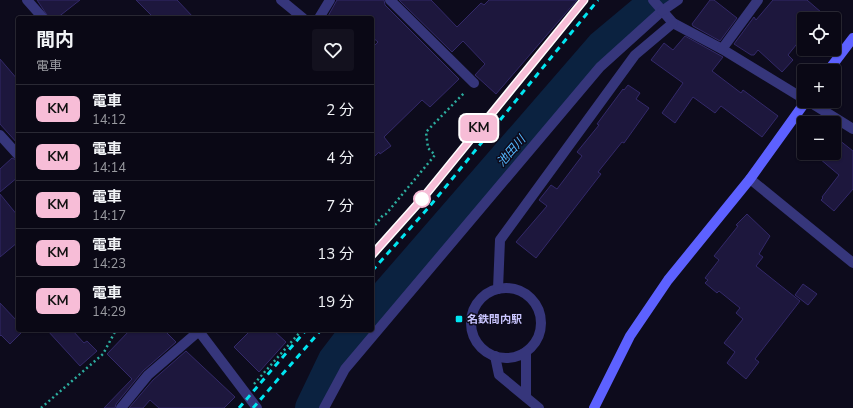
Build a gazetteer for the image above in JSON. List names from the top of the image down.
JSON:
{
  "water": ["池田川"],
  "places": {
    "transit": ["名鉄間内駅"]
  },
  "page": {
    "on_map": "KM",
    "map_buttons": ["+", "−"],
    "heading": ["間内", "電車"],
    "list": [
      {
        "mark": "KM",
        "name": "電車",
        "note": "14:12",
        "value": "2 分"
      },
      {
        "mark": "KM",
        "name": "電車",
        "note": "14:14",
        "value": "4 分"
      },
      {
        "mark": "KM",
        "name": "電車",
        "note": "14:17",
        "value": "7 分"
      },
      {
        "mark": "KM",
        "name": "電車",
        "note": "14:23",
        "value": "13 分"
      },
      {
        "mark": "KM",
        "name": "電車",
        "note": "14:29",
        "value": "19 分"
      }
    ]
  }
}
